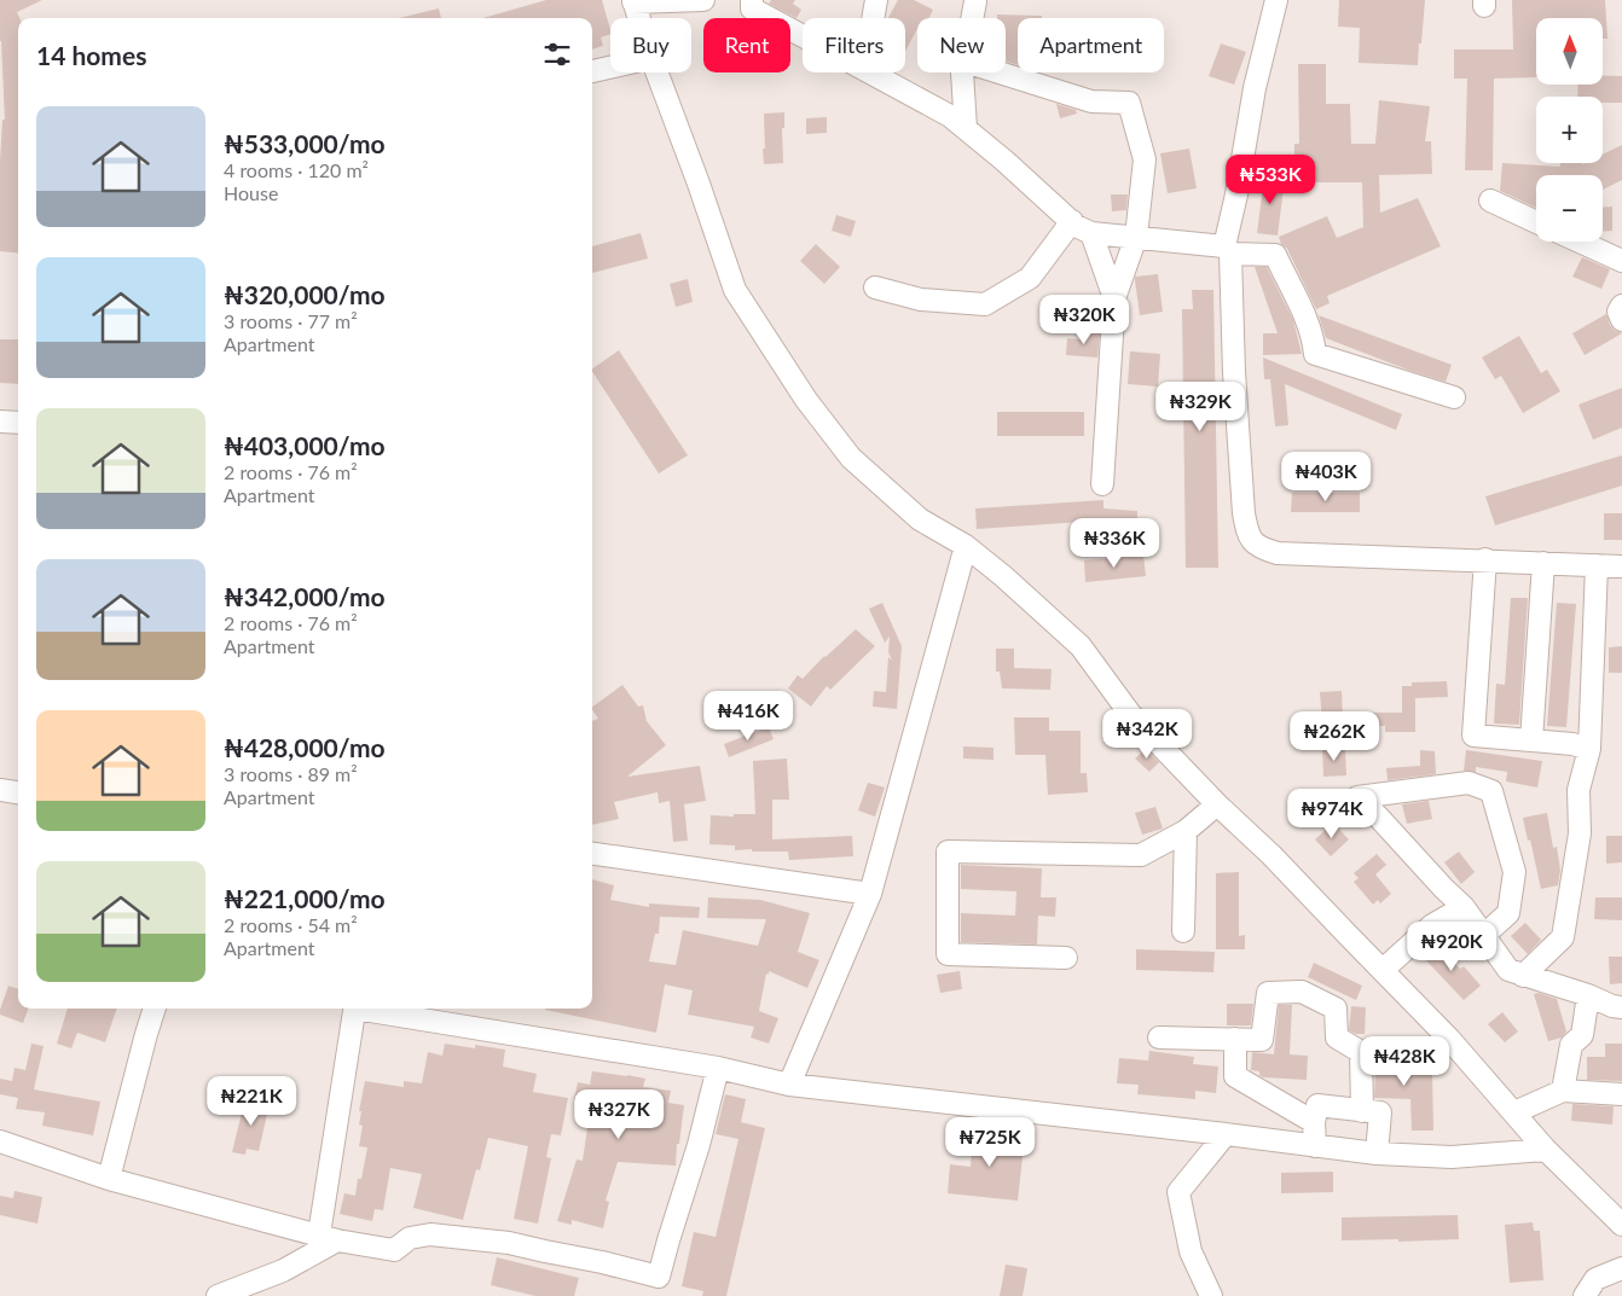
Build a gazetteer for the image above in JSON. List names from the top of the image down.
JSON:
{
  "north": "top",
  "page": {
    "map_buttons": ["+", "−"],
    "chip": [
      "Buy",
      "Rent",
      "Filters",
      "New",
      "Apartment"
    ],
    "heading": "14 homes",
    "list": [
      {
        "name": "₦533,000/mo",
        "note": "4 rooms · 120 m² · House"
      },
      {
        "name": "₦320,000/mo",
        "note": "3 rooms · 77 m² · Apartment"
      },
      {
        "name": "₦403,000/mo",
        "note": "2 rooms · 76 m² · Apartment"
      },
      {
        "name": "₦342,000/mo",
        "note": "2 rooms · 76 m² · Apartment"
      },
      {
        "name": "₦428,000/mo",
        "note": "3 rooms · 89 m² · Apartment"
      },
      {
        "name": "₦221,000/mo",
        "note": "2 rooms · 54 m² · Apartment"
      }
    ],
    "price": [
      "₦533K",
      "₦320K",
      "₦329K",
      "₦403K",
      "₦336K",
      "₦416K",
      "₦342K",
      "₦262K",
      "₦974K",
      "₦920K",
      "₦428K",
      "₦221K",
      "₦327K",
      "₦725K"
    ]
  }
}
